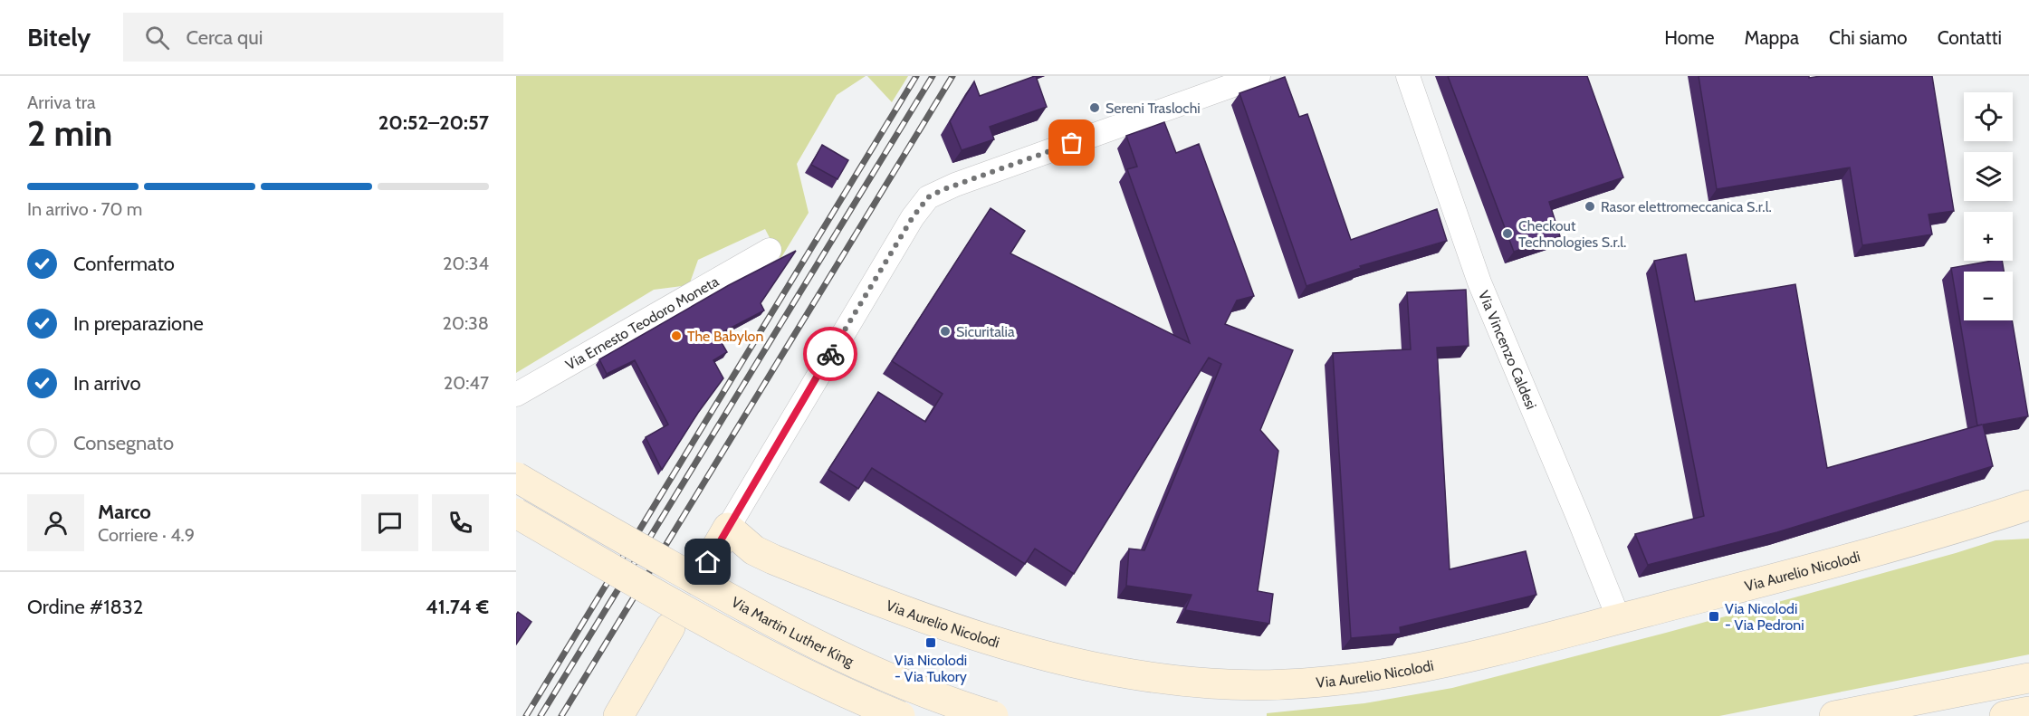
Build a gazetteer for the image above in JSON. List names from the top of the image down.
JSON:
{
  "streets": {
    "street": [
      "Via Ernesto Teodoro Moneta",
      "Via Vincenzo Caldesi",
      "Via Aurelio Nicolodi",
      "Via Martin Luther King"
    ]
  },
  "crossings": [
    ["Via Vincenzo Caldesi", "Via Aurelio Nicolodi"]
  ],
  "places": {
    "other": [
      "Sereni Traslochi",
      "Rasor elettromeccanica S.r.l.",
      "Checkout Technologies S.r.l.",
      "Sicuritalia",
      "The Babylon"
    ],
    "transit": ["Via Nicolodi - Via Pedroni", "Via Nicolodi - Via Tukory"]
  },
  "page": {
    "header": "Bitely",
    "search": "Cerca qui",
    "nav": [
      "Home",
      "Mappa",
      "Chi siamo",
      "Contatti"
    ],
    "heading": ["2 min", "Arriva tra", "20:52–20:57"],
    "panel": [
      "Marco",
      "Corriere · 4.9",
      "Ordine #1832",
      "41.74 €"
    ],
    "map_buttons": ["+", "−"],
    "bar": "In arrivo · 70 m",
    "list": [
      ["Confermato", "20:34"],
      ["In preparazione", "20:38"],
      ["In arrivo", "20:47"],
      "Consegnato"
    ]
  }
}
